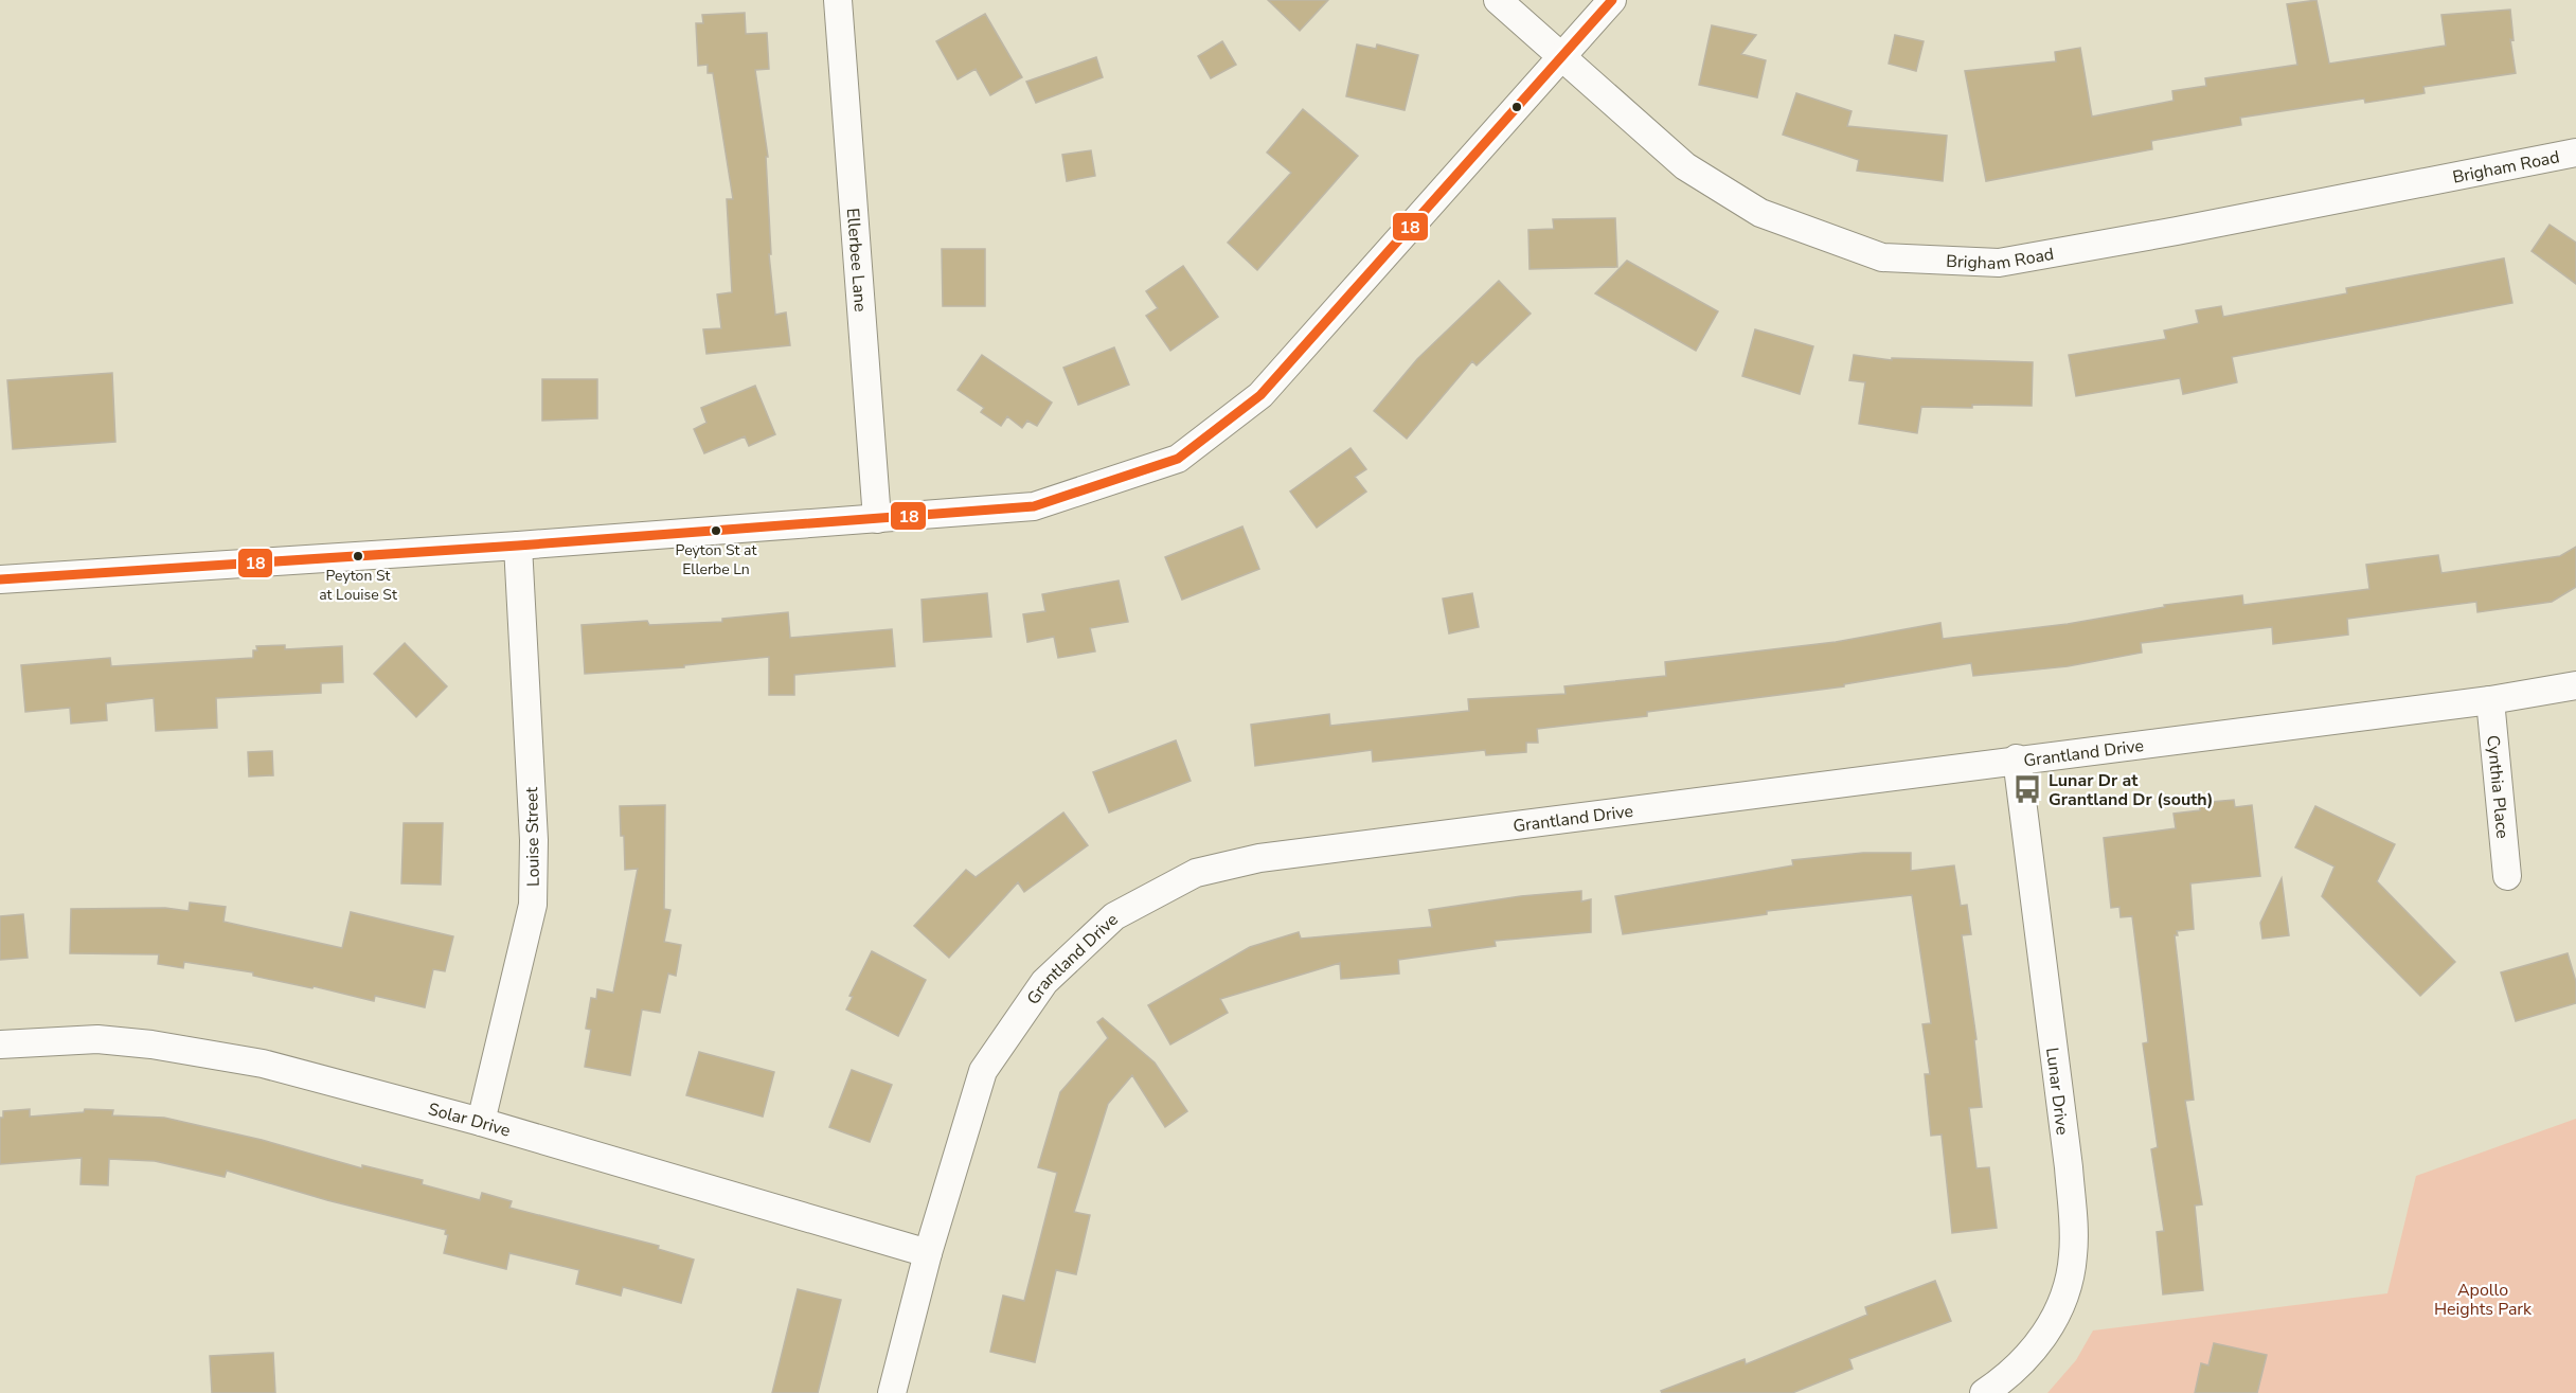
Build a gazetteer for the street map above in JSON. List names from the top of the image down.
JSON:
{
  "streets": {
    "street": [
      "Brigham Road",
      "Ellerbee Lane",
      "Grantland Drive",
      "Cynthia Place",
      "Louise Street",
      "Lunar Drive",
      "Solar Drive"
    ]
  },
  "crossings": [
    ["Grantland Drive", "Cynthia Place"],
    ["Grantland Drive", "Lunar Drive"],
    ["Grantland Drive", "Solar Drive"],
    ["Louise Street", "Solar Drive"]
  ],
  "parks": ["Apollo Heights Park"],
  "places": {
    "other": ["Peyton St at Ellerbe Ln", "Peyton St at Louise St"],
    "bus stop": ["Lunar Dr at Grantland Dr (south)"]
  },
  "lines": ["transit line 18"]
}
